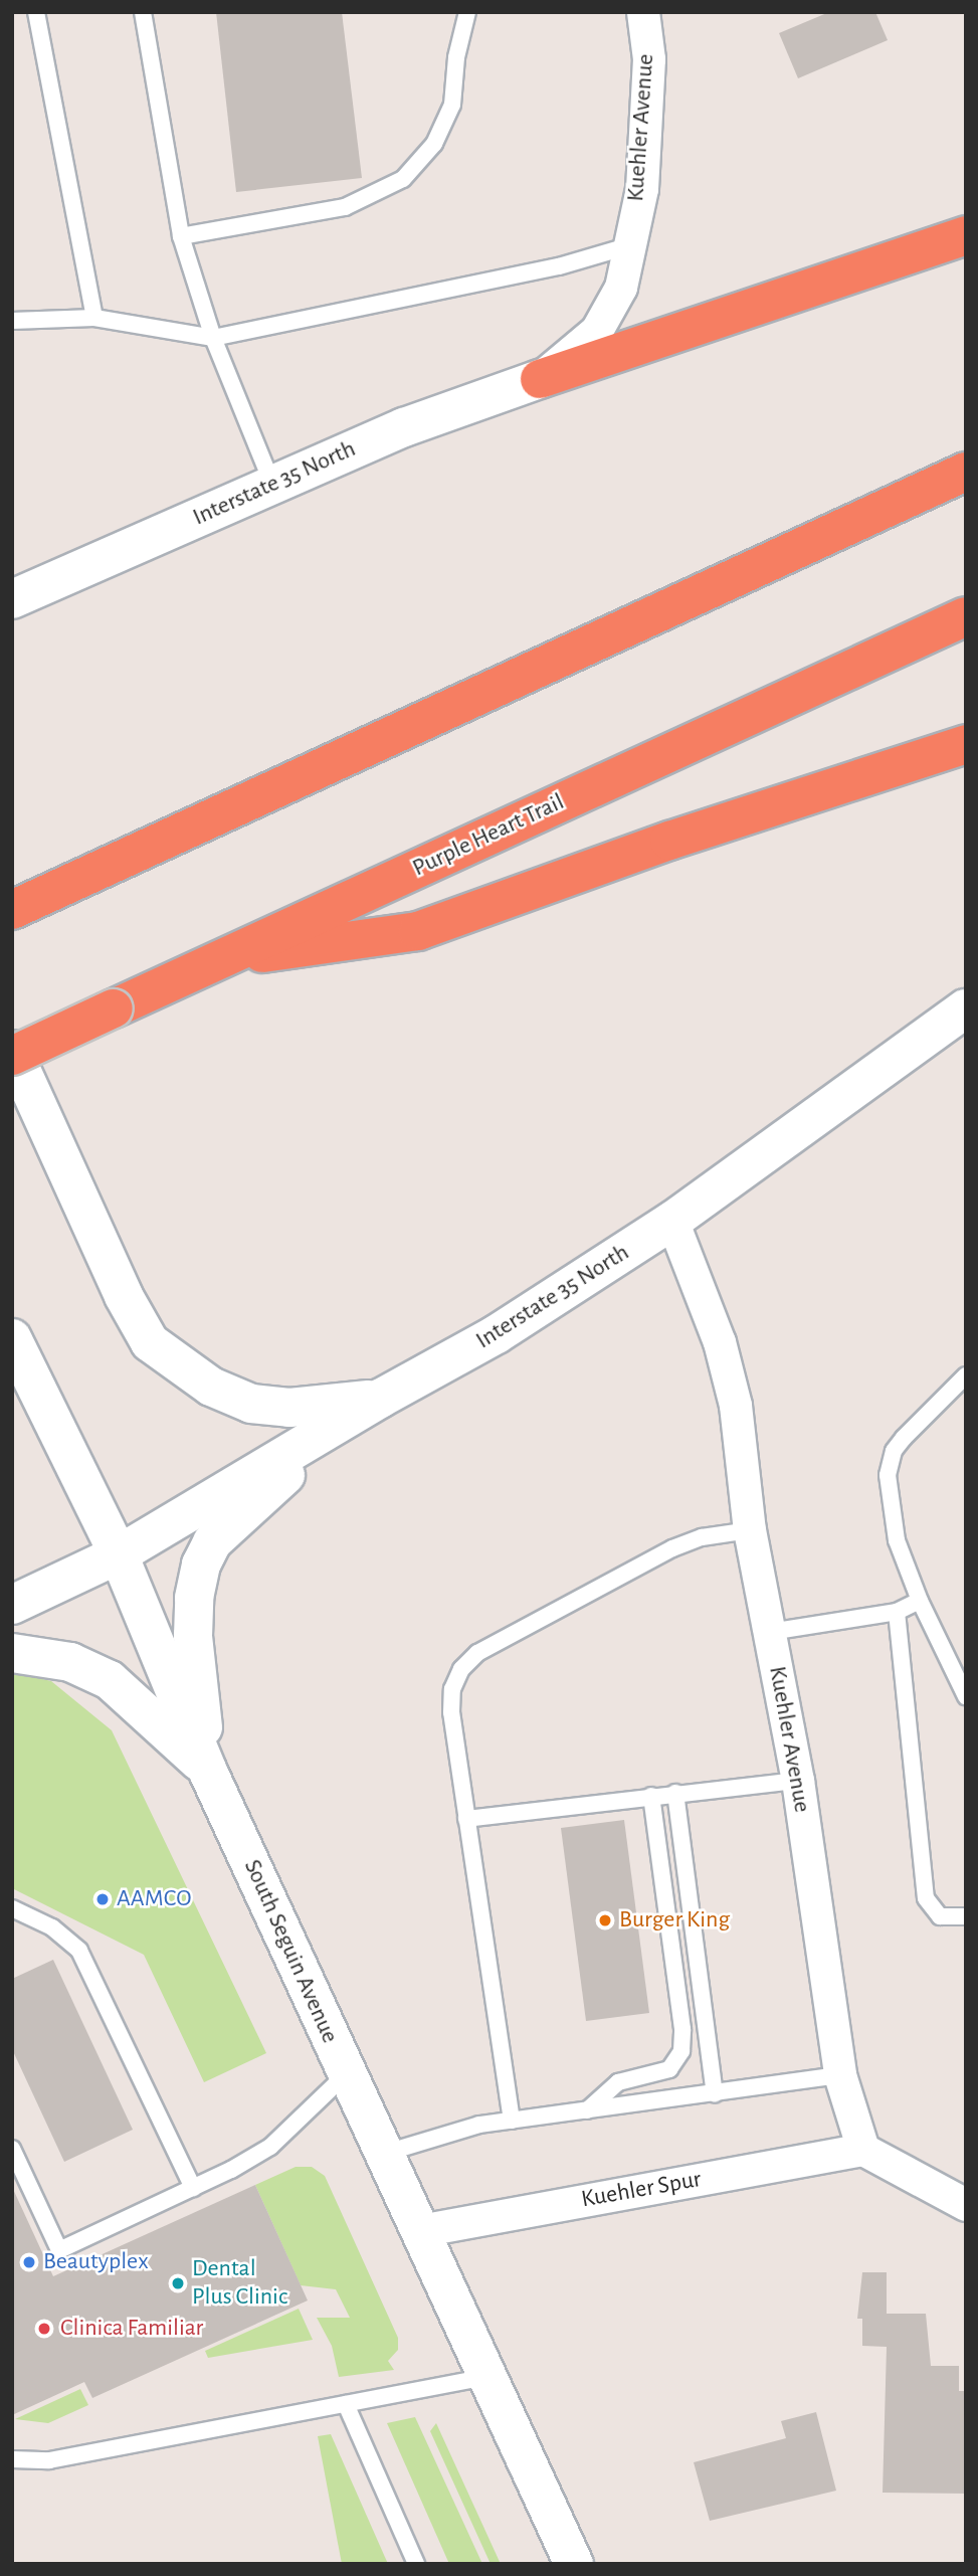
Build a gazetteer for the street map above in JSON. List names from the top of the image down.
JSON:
{
  "streets": {
    "highway": ["Purple Heart Trail"],
    "main road": ["Interstate 35 North", "South Seguin Avenue"],
    "street": ["Kuehler Avenue", "Kuehler Spur"]
  },
  "crossings": [
    ["Kuehler Avenue", "Interstate 35 North"],
    ["Kuehler Avenue", "Kuehler Spur"],
    ["Interstate 35 North", "South Seguin Avenue"],
    ["South Seguin Avenue", "Kuehler Spur"]
  ],
  "places": [
    "AAMCO",
    "Burger King",
    "Beautyplex",
    "Dental Plus Clinic",
    "Clinica Familiar"
  ]
}
